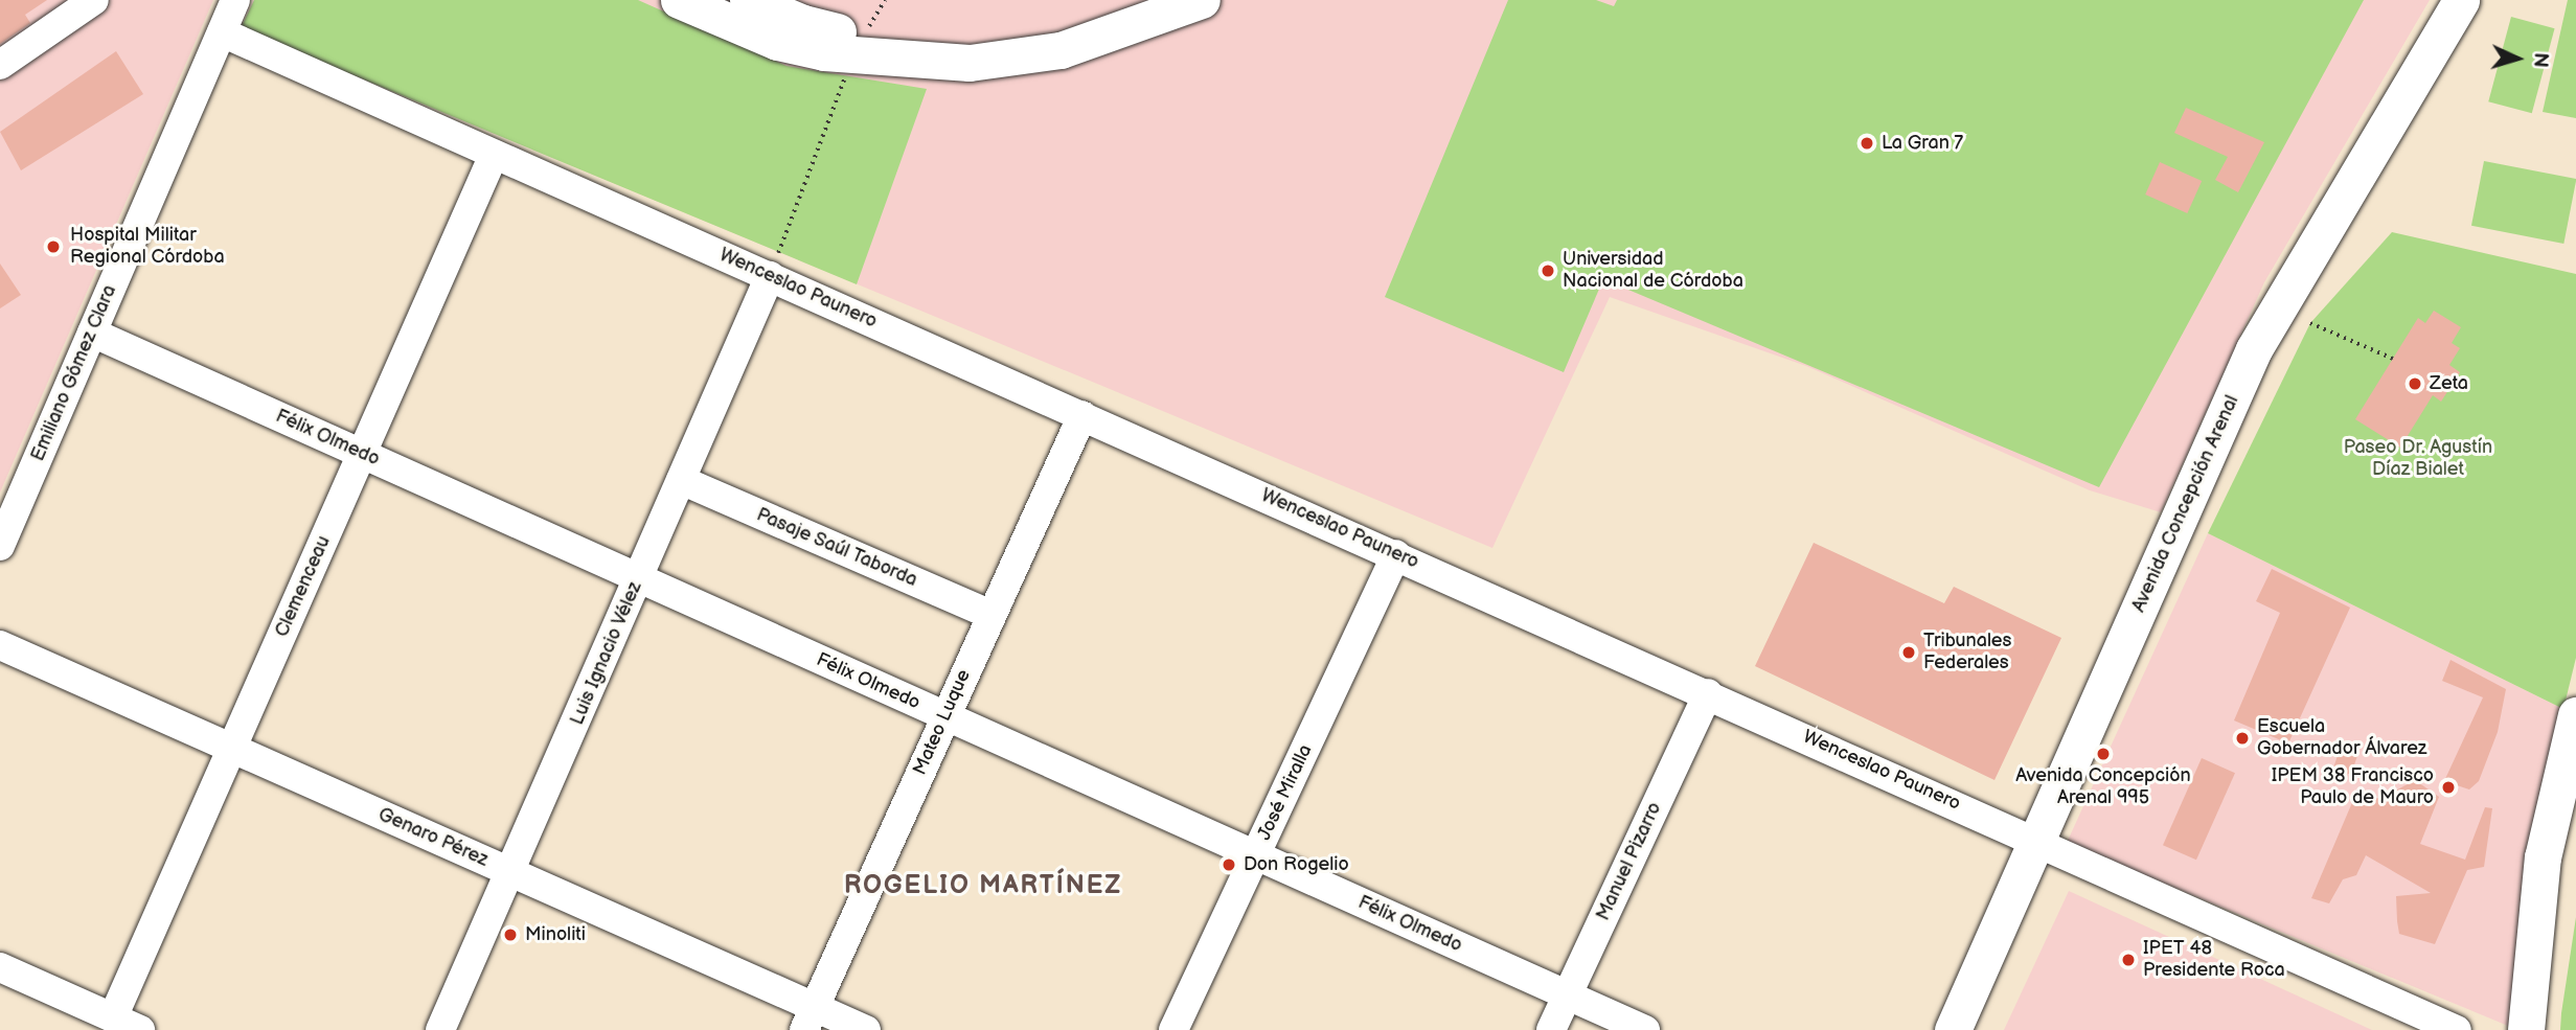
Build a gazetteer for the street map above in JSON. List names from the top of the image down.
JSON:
{
  "streets": {
    "main road": ["Avenida Concepción Arenal"],
    "street": [
      "Wenceslao Paunero",
      "Emiliano Gómez Clara",
      "Félix Olmedo",
      "Pasaje Saúl Taborda",
      "Clemenceau",
      "Luis Ignacio Vélez",
      "Mateo Luque",
      "José Miralla",
      "Genaro Pérez",
      "Manuel Pizarro"
    ]
  },
  "crossings": [
    ["Wenceslao Paunero", "Emiliano Gómez Clara"],
    ["Wenceslao Paunero", "Avenida Concepción Arenal"],
    ["Wenceslao Paunero", "Clemenceau"],
    ["Wenceslao Paunero", "Luis Ignacio Vélez"],
    ["Wenceslao Paunero", "Mateo Luque"],
    ["Wenceslao Paunero", "José Miralla"],
    ["Wenceslao Paunero", "Manuel Pizarro"],
    ["Emiliano Gómez Clara", "Félix Olmedo"],
    ["Félix Olmedo", "Clemenceau"],
    ["Félix Olmedo", "Luis Ignacio Vélez"],
    ["Félix Olmedo", "Mateo Luque"],
    ["Félix Olmedo", "José Miralla"],
    ["Félix Olmedo", "Manuel Pizarro"],
    ["Pasaje Saúl Taborda", "Luis Ignacio Vélez"],
    ["Pasaje Saúl Taborda", "Mateo Luque"],
    ["Clemenceau", "Genaro Pérez"],
    ["Luis Ignacio Vélez", "Genaro Pérez"],
    ["Mateo Luque", "Genaro Pérez"]
  ],
  "districts": ["ROGELIO MARTÍNEZ"],
  "parks": ["Paseo Dr. Agustín Díaz Bialet"],
  "places": [
    "La Gran 7",
    "Hospital Militar Regional Córdoba",
    "Universidad Nacional de Córdoba",
    "Zeta",
    "Tribunales Federales",
    "Escuela Gobernador Álvarez",
    "Avenida Concepción Arenal 995",
    "IPEM 38 Francisco Paulo de Mauro",
    "Don Rogelio",
    "Minoliti",
    "IPET 48 Presidente Roca"
  ],
  "north": "right"
}
